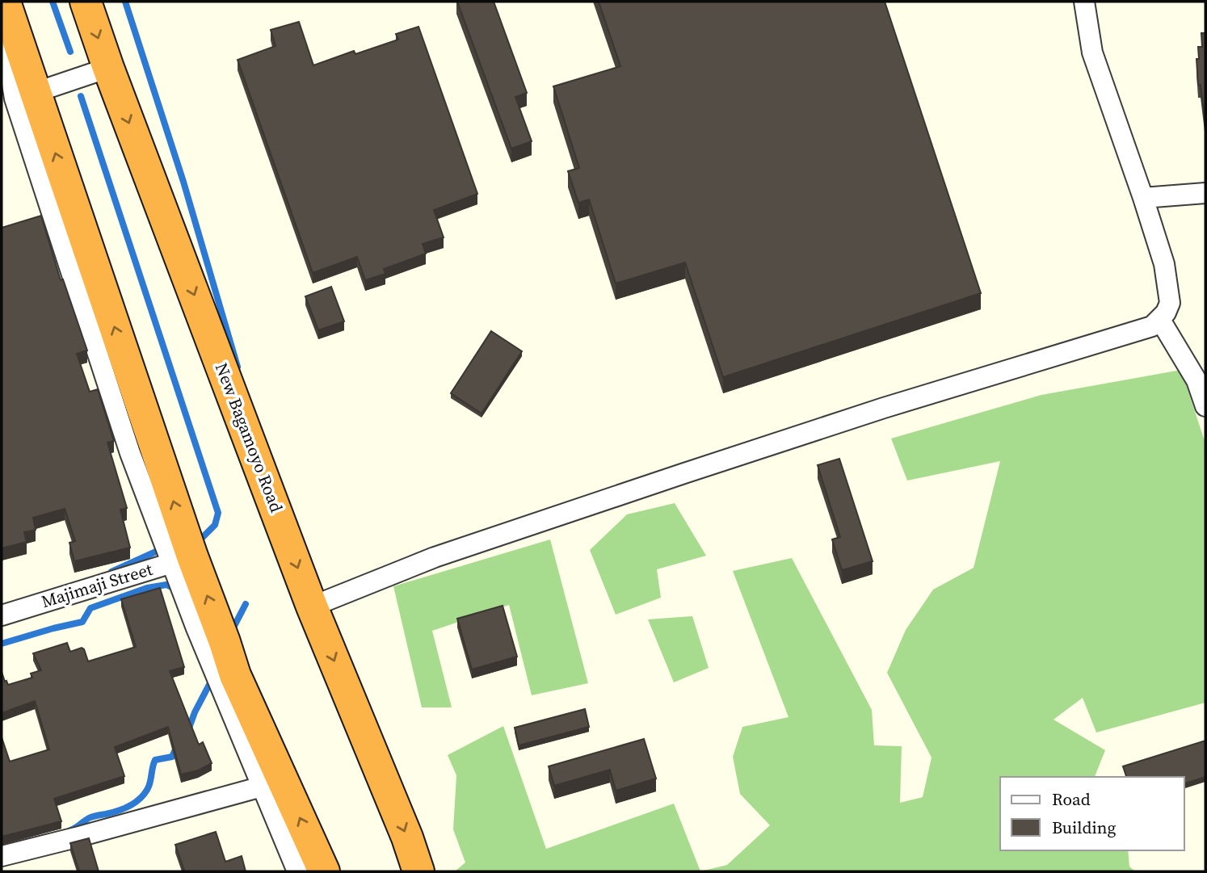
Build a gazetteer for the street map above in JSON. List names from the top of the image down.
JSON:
{
  "streets": {
    "highway": ["New Bagamoyo Road"],
    "street": ["Majimaji Street"]
  },
  "legend": ["Road", "Building"]
}
